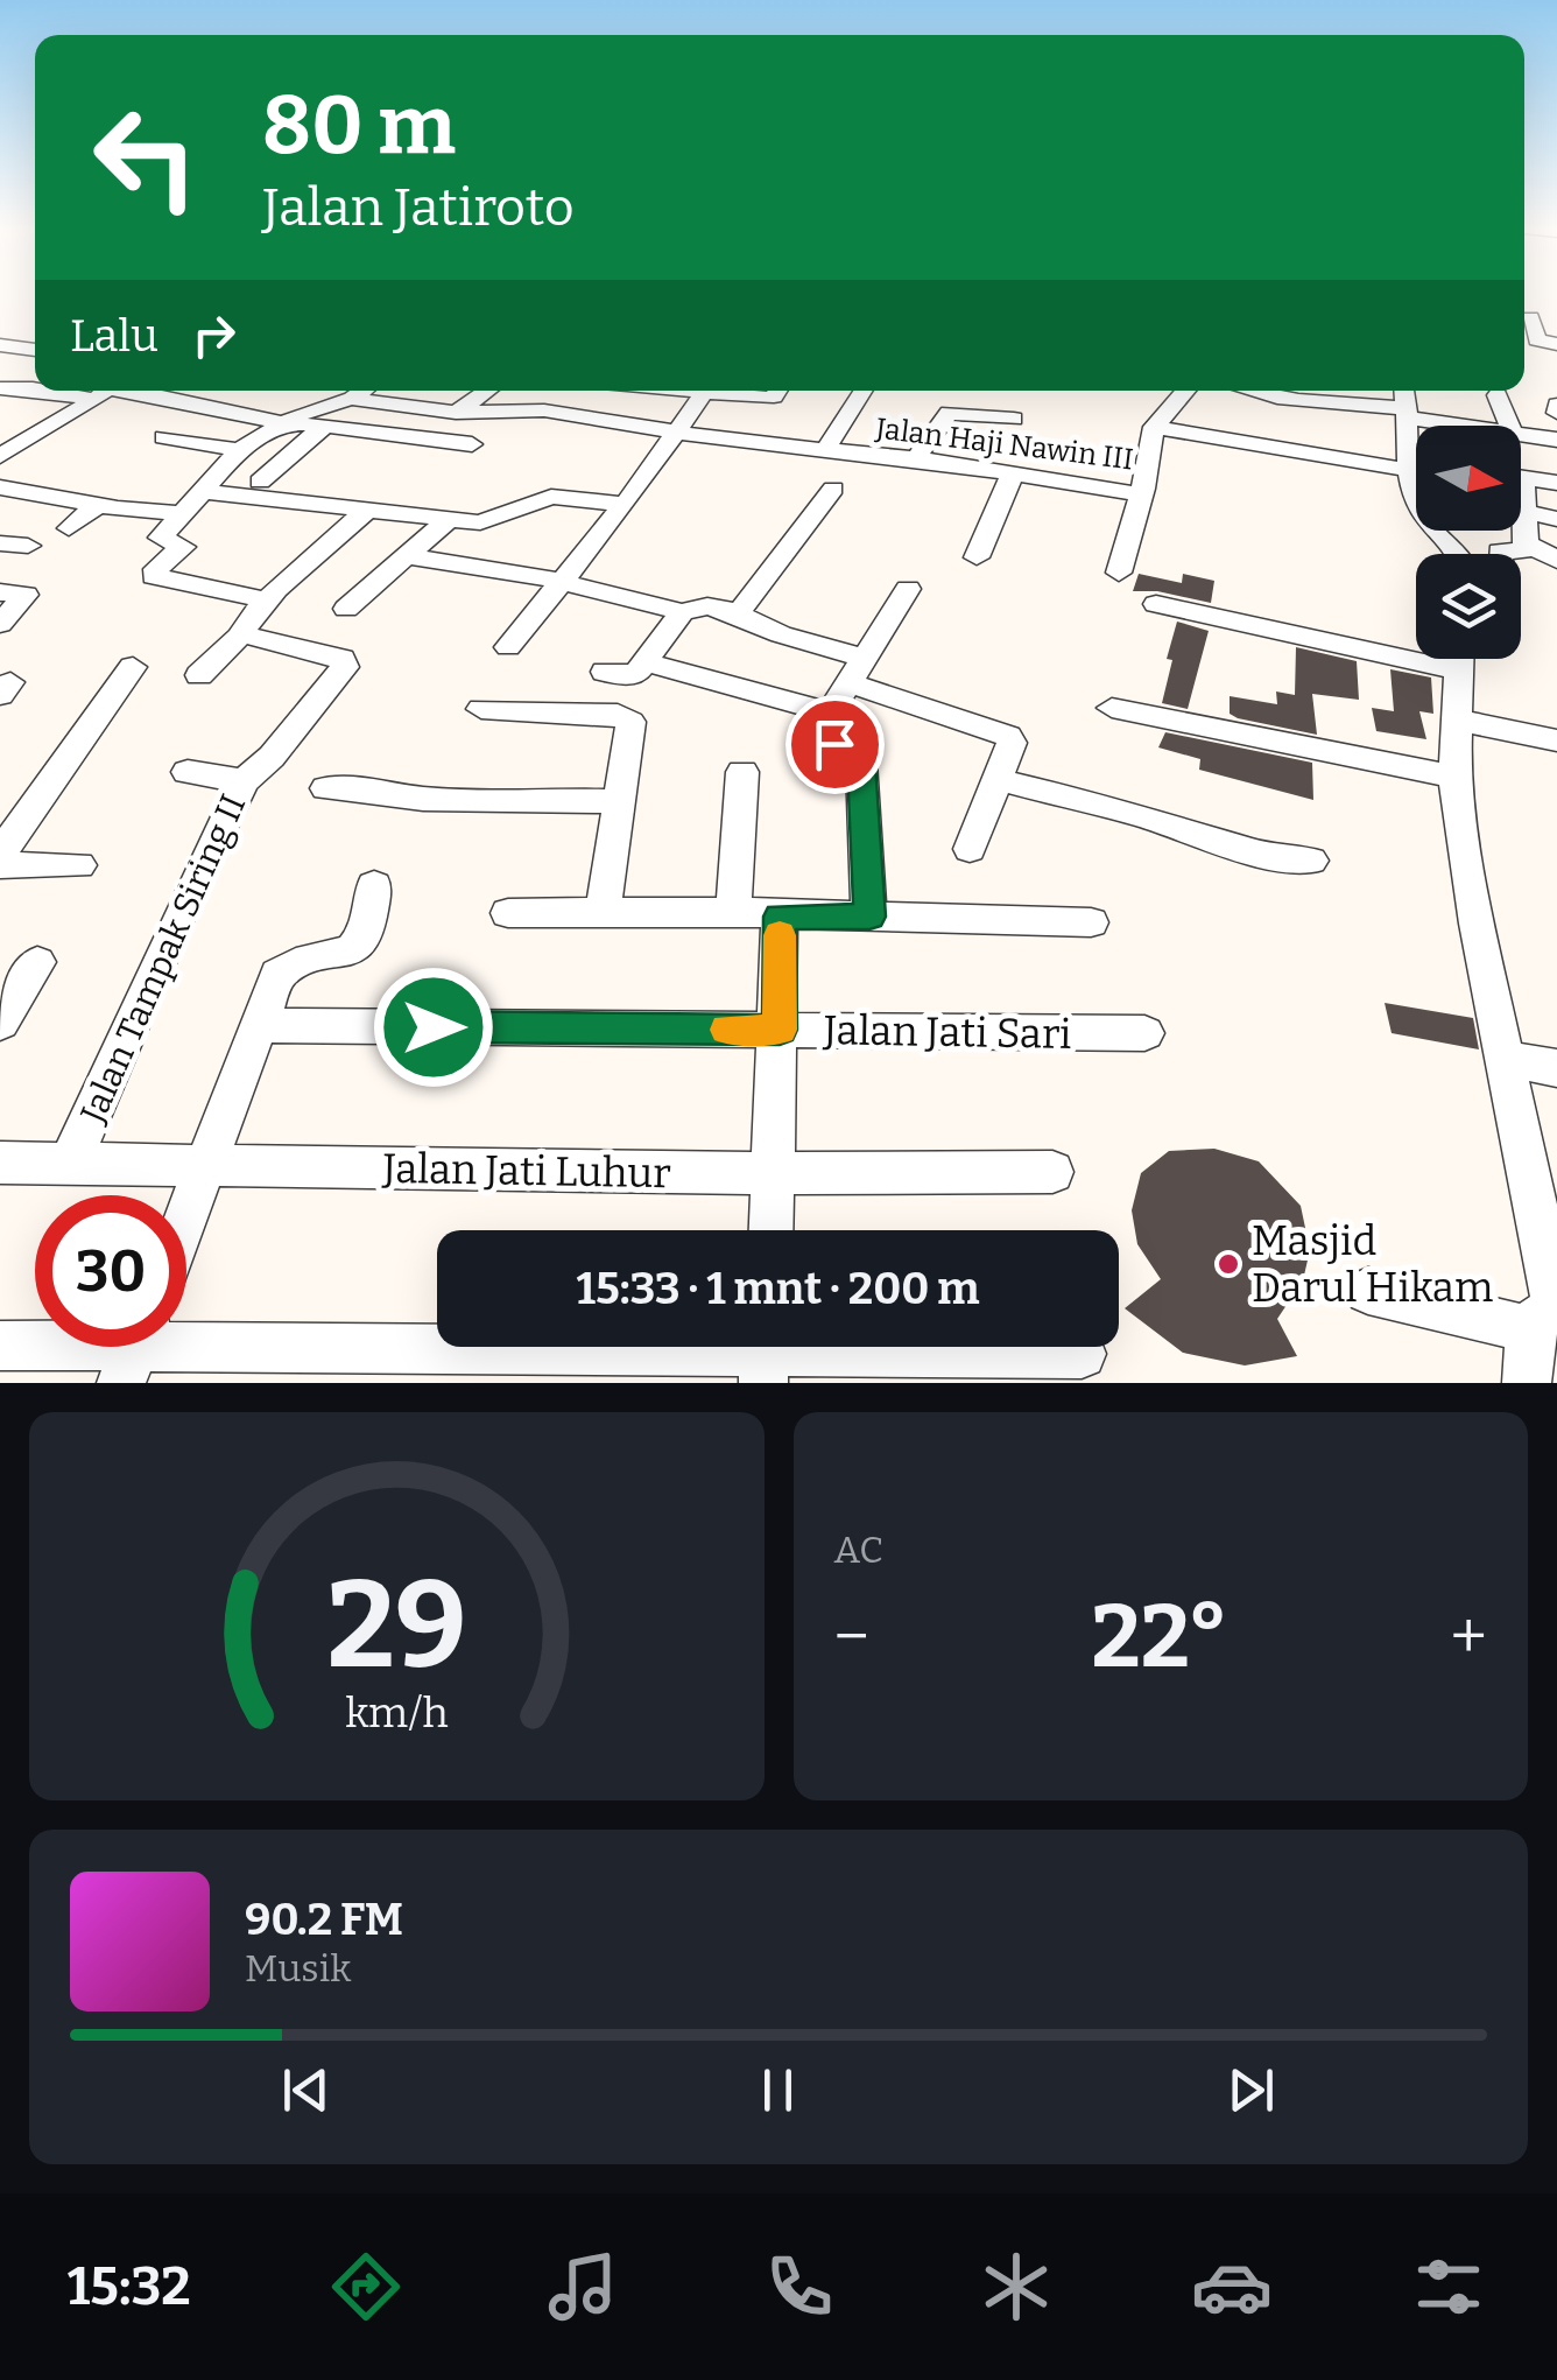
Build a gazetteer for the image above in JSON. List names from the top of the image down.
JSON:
{
  "streets": {
    "street": [
      "Jalan Haji Nawin III",
      "Jalan Tampak Siring II",
      "Jalan Jati Sari",
      "Jalan Jati Luhur"
    ]
  },
  "crossings": [
    ["Jalan Tampak Siring II", "Jalan Jati Luhur"]
  ],
  "places": ["Masjid Darul Hikam"],
  "north": "right",
  "page": {
    "turn": ["80 m", "Jalan Jatiroto"],
    "then": "Lalu",
    "limit": "30",
    "trip": "15:33 · 1 mnt · 200 m",
    "tile": "AC",
    "heat": ["−", "22°", "+"],
    "song": ["90.2 FM", "Musik"],
    "tabs": "15:32",
    "gauge": ["29", "km/h"]
  }
}
